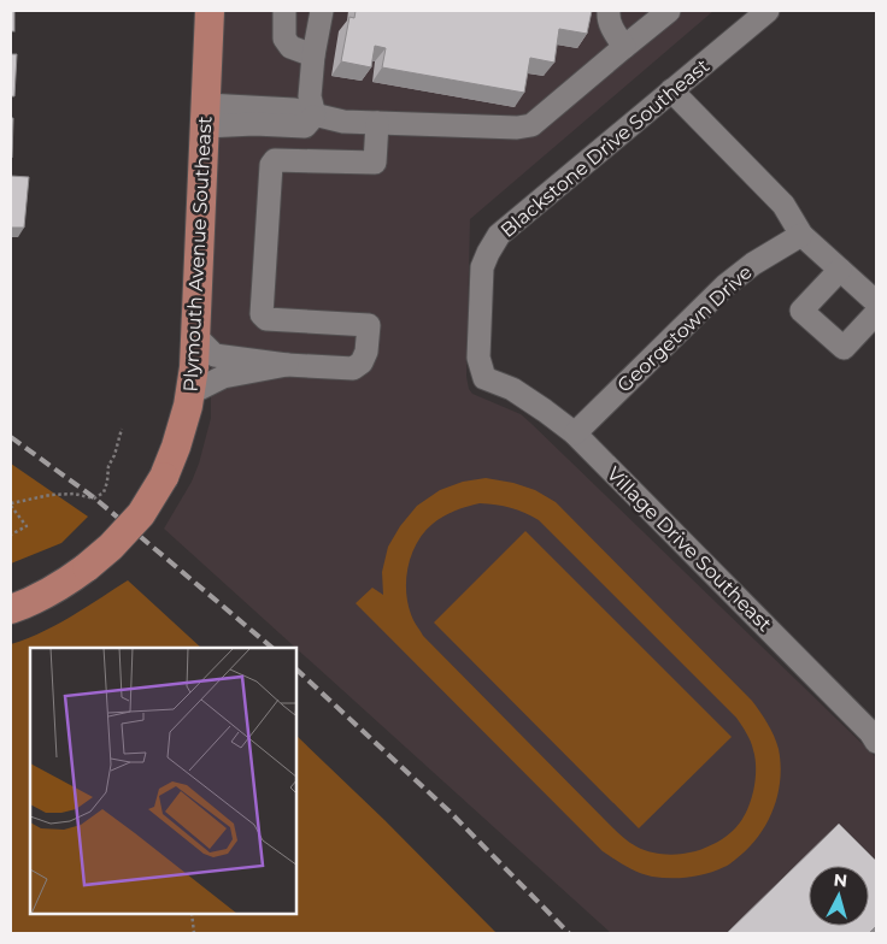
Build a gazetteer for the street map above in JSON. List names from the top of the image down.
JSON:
{
  "streets": {
    "main road": ["Plymouth Avenue Southeast"],
    "street": ["Blackstone Drive Southeast", "Georgetown Drive", "Village Drive Southeast"]
  },
  "crossings": [
    ["Blackstone Drive Southeast", "Village Drive Southeast"],
    ["Georgetown Drive", "Village Drive Southeast"]
  ],
  "north": "top"
}
